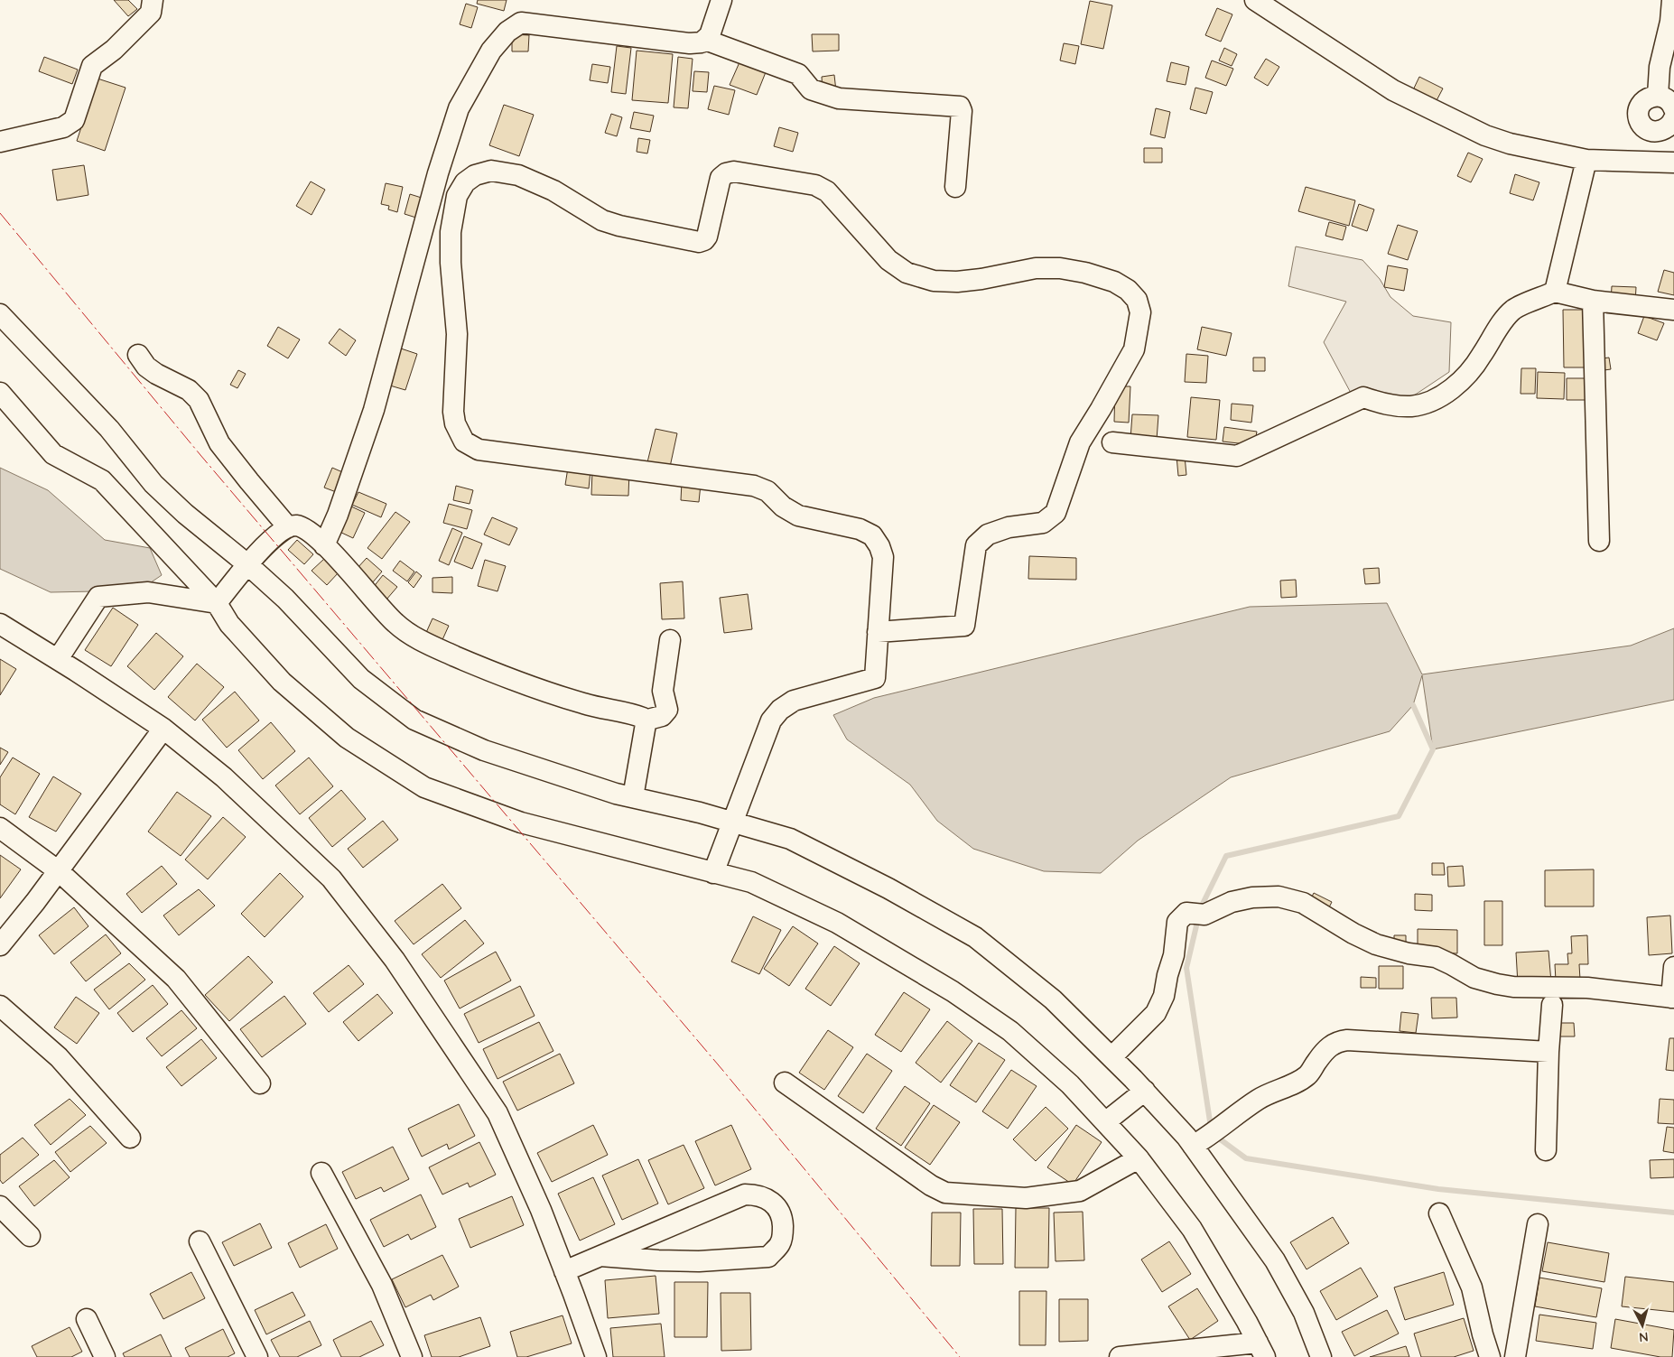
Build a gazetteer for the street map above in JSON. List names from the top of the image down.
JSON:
{
  "north": "bottom"
}
